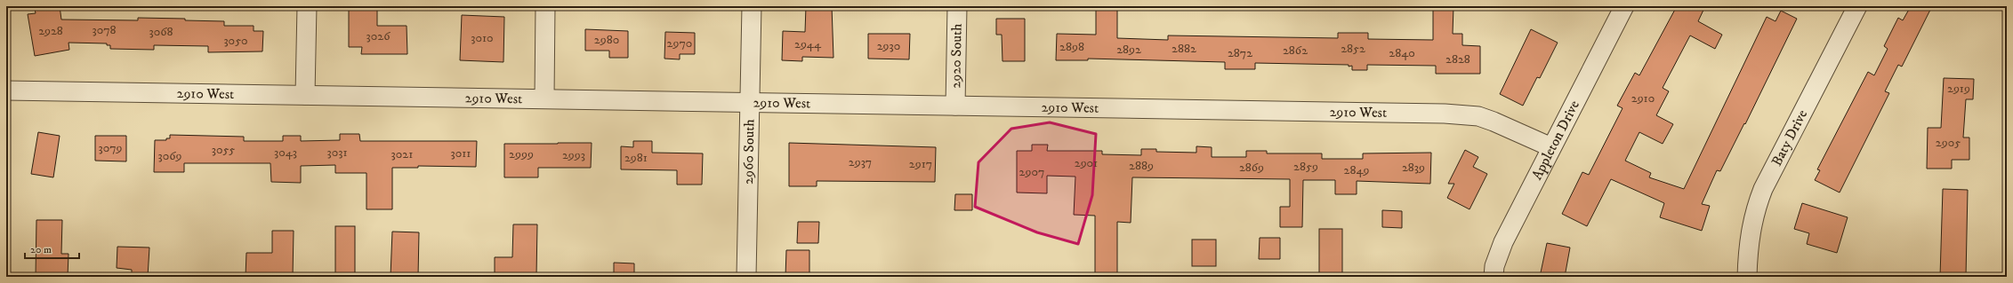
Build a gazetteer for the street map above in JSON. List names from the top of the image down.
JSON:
{
  "streets": {
    "street": [
      "2920 South",
      "2910 West",
      "Baty Drive",
      "Appleton Drive",
      "2960 South"
    ]
  },
  "crossings": [
    ["2920 South", "2910 West"],
    ["2910 West", "Appleton Drive"],
    ["2910 West", "2960 South"]
  ],
  "house_numbers": [
    "3078",
    "2928",
    "3068",
    "3026",
    "3010",
    "2980",
    "3050",
    "2970",
    "2944",
    "2930",
    "2898",
    "2882",
    "2852",
    "2892",
    "2862",
    "2872",
    "2840",
    "2828",
    "2919",
    "2910",
    "2905",
    "3079",
    "3055",
    "3043",
    "3031",
    "3011",
    "3021",
    "2999",
    "2993",
    "3069",
    "2981",
    "2937",
    "2901",
    "2917",
    "2889",
    "2859",
    "2869",
    "2839",
    "2849",
    "2907"
  ],
  "scale_bar": "20 m"
}
